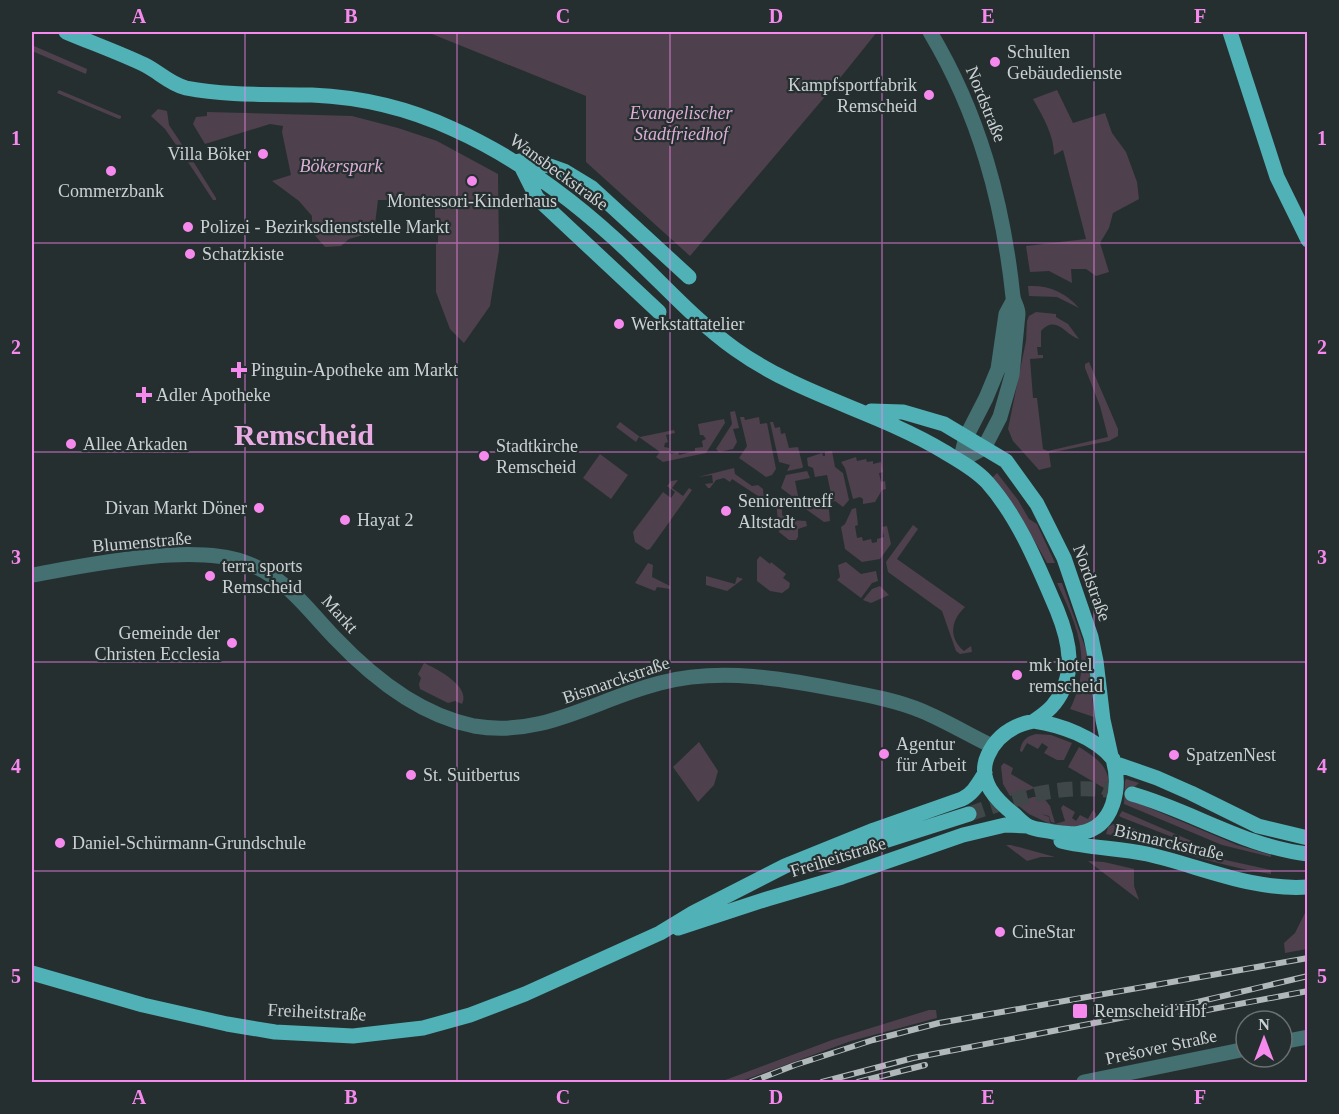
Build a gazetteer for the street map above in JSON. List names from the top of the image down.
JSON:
{
  "streets": {
    "main road": [
      "Nordstraße",
      "Wansbeckstraße",
      "Bismarckstraße",
      "Freiheitstraße"
    ],
    "street": ["Blumenstraße", "Markt", "Prešover Straße"]
  },
  "crossings": [
    ["Nordstraße", "Wansbeckstraße"],
    ["Nordstraße", "Bismarckstraße"],
    ["Nordstraße", "Freiheitstraße"],
    ["Blumenstraße", "Markt"],
    ["Markt", "Bismarckstraße"],
    ["Bismarckstraße", "Freiheitstraße"]
  ],
  "districts": ["Remscheid"],
  "parks": ["Evangelischer Stadtfriedhof", "Bökerspark"],
  "places": {
    "other": [
      "Schulten Gebäudedienste",
      "Kampfsportfabrik Remscheid",
      "Villa Böker",
      "Commerzbank",
      "Montessori-Kinderhaus",
      "Polizei - Bezirksdienststelle Markt",
      "Schatzkiste",
      "Werkstattatelier",
      "Allee Arkaden",
      "Stadtkirche Remscheid",
      "Divan Markt Döner",
      "Seniorentreff Altstadt",
      "Hayat 2",
      "terra sports Remscheid",
      "Gemeinde der Christen Ecclesia",
      "mk hotel remscheid",
      "Agentur für Arbeit",
      "SpatzenNest",
      "St. Suitbertus",
      "Daniel-Schürmann-Grundschule",
      "CineStar"
    ],
    "health": ["Pinguin-Apotheke am Markt", "Adler Apotheke"],
    "transit": ["Remscheid Hbf"]
  },
  "north": "top",
  "grid": {
    "columns": [
      "A",
      "B",
      "C",
      "D",
      "E",
      "F"
    ],
    "rows": [
      "1",
      "2",
      "3",
      "4",
      "5"
    ]
  }
}
